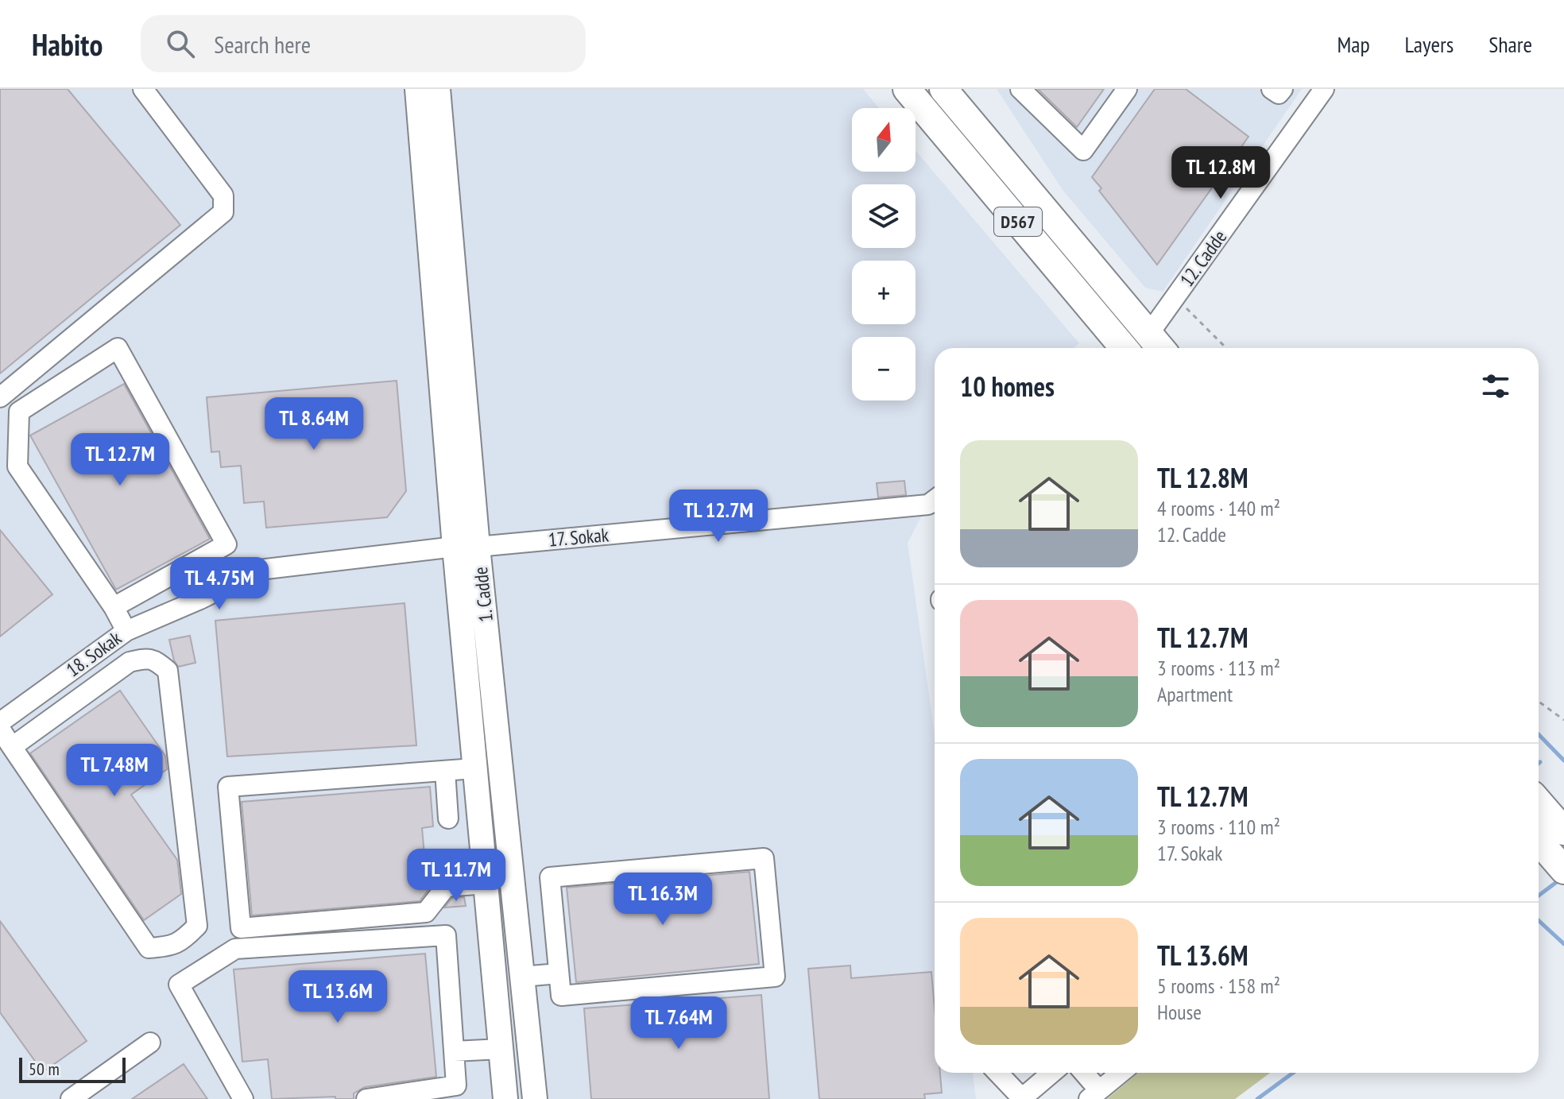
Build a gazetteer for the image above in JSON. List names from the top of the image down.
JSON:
{
  "streets": {
    "highway": ["D567"],
    "main road": ["1. Cadde"],
    "street": ["12. Cadde", "17. Sokak", "18. Sokak"]
  },
  "crossings": [
    ["D567", "12. Cadde"],
    ["17. Sokak", "1. Cadde"],
    ["17. Sokak", "18. Sokak"],
    ["1. Cadde", "18. Sokak"]
  ],
  "scale_bar": "50 m",
  "north": "top",
  "page": {
    "header": "Habito",
    "search": "Search here",
    "nav": ["Map", "Layers", "Share"],
    "map_buttons": ["+", "−"],
    "price": [
      "TL 12.8M",
      "TL 8.64M",
      "TL 12.7M",
      "TL 12.7M",
      "TL 4.75M",
      "TL 7.48M",
      "TL 11.7M",
      "TL 16.3M",
      "TL 13.6M",
      "TL 7.64M"
    ],
    "heading": "10 homes",
    "list": [
      {
        "name": "TL 12.8M",
        "note": "4 rooms · 140 m² · 12. Cadde"
      },
      {
        "name": "TL 12.7M",
        "note": "3 rooms · 113 m² · Apartment"
      },
      {
        "name": "TL 12.7M",
        "note": "3 rooms · 110 m² · 17. Sokak"
      },
      {
        "name": "TL 13.6M",
        "note": "5 rooms · 158 m² · House"
      }
    ],
    "scale": "50 m"
  }
}
